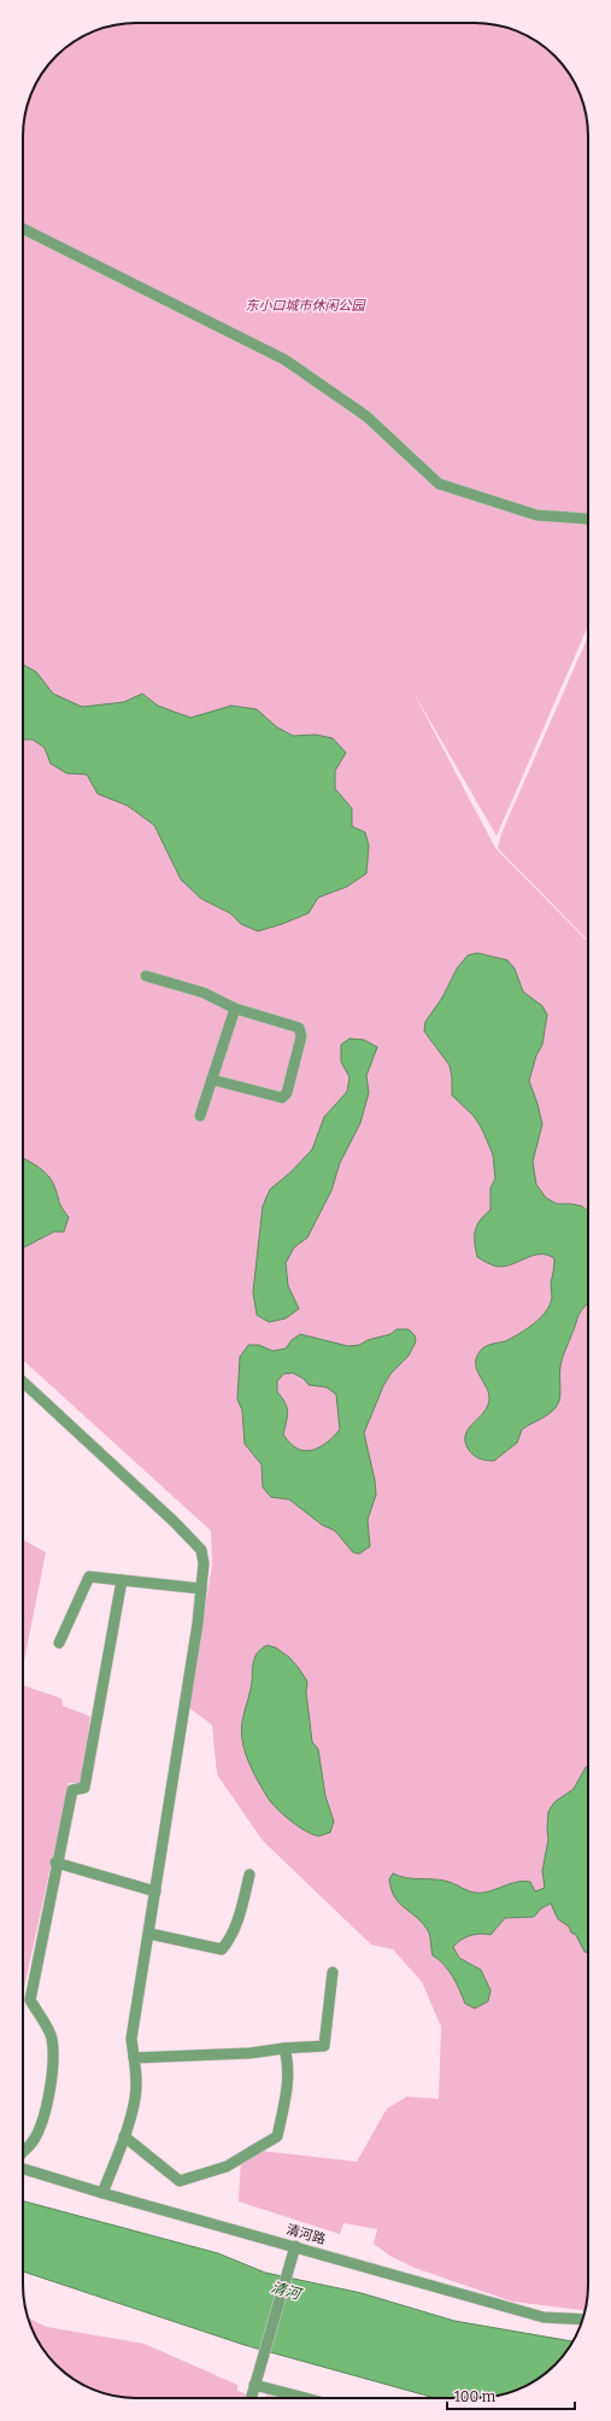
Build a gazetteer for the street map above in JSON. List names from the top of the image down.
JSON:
{
  "streets": {
    "street": ["清河路"]
  },
  "water": ["清河"],
  "parks": ["东小口城市休闲公园"],
  "scale_bar": "100 m"
}
